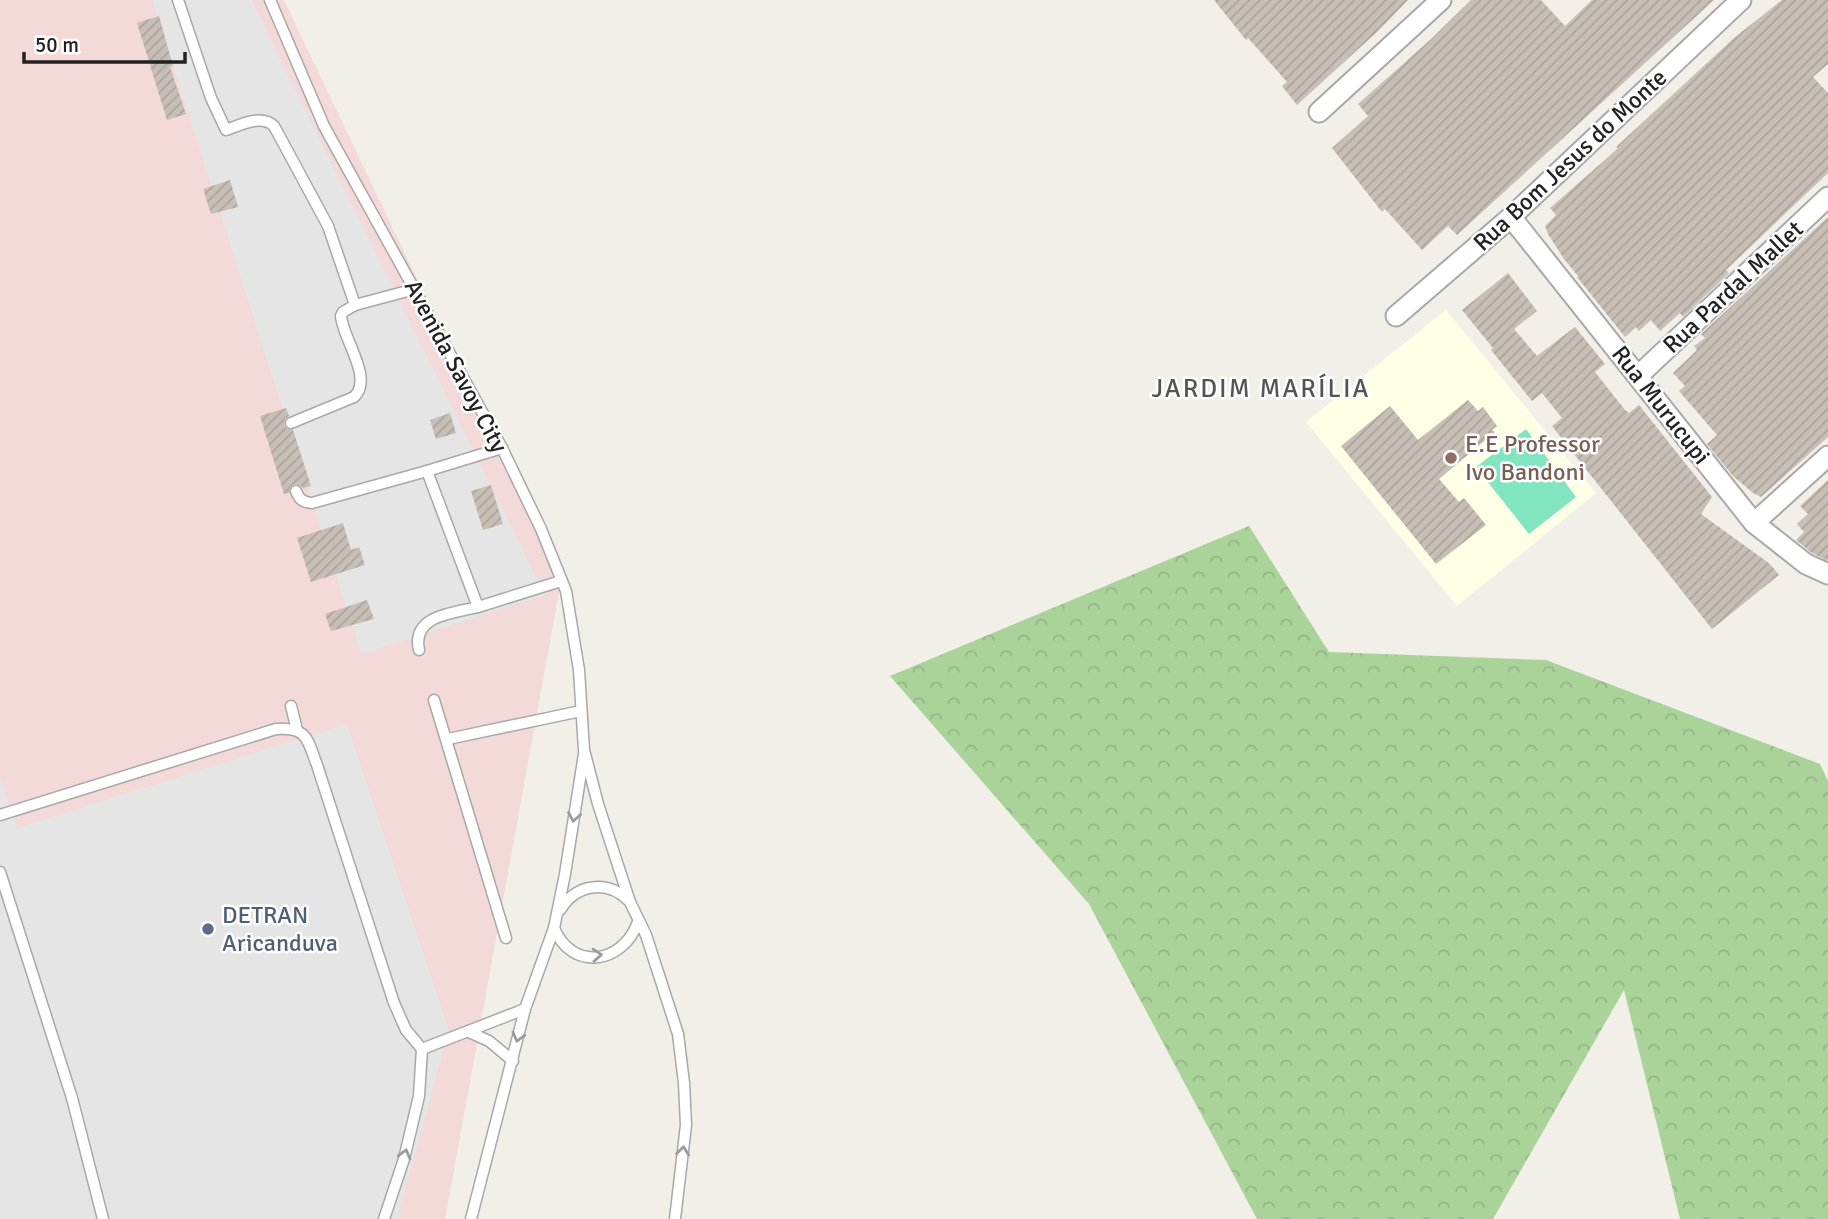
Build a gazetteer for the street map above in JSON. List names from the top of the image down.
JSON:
{
  "streets": {
    "street": ["Rua Bom Jesus do Monte", "Rua Pardal Mallet", "Rua Murucupi"],
    "lane": ["Avenida Savoy City"]
  },
  "crossings": [
    ["Rua Bom Jesus do Monte", "Rua Murucupi"],
    ["Rua Pardal Mallet", "Rua Murucupi"]
  ],
  "districts": ["JARDIM MARÍLIA"],
  "places": ["E.E Professor Ivo Bandoni", "DETRAN Aricanduva"],
  "scale_bar": "50 m"
}
